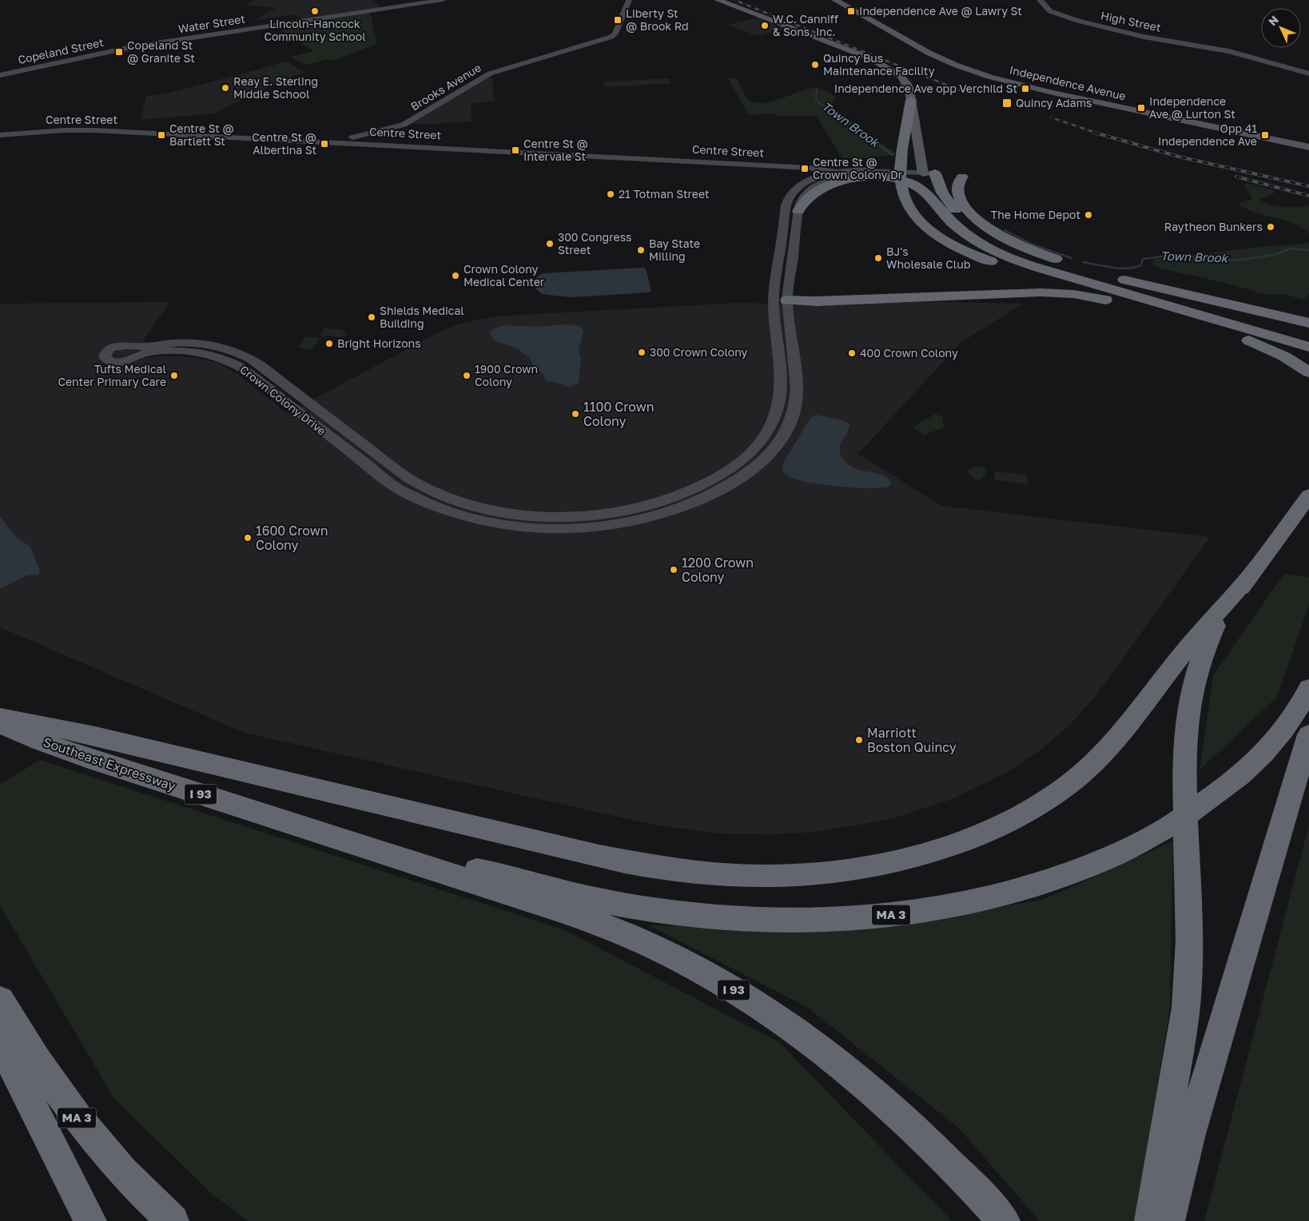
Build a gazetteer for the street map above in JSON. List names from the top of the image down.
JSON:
{
  "streets": {
    "highway": ["Southeast Expressway", "I 93", "MA 3"],
    "main road": ["Independence Avenue"],
    "street": [
      "High Street",
      "Water Street",
      "Copeland Street",
      "Brooks Avenue",
      "Centre Street",
      "Crown Colony Drive"
    ]
  },
  "crossings": [
    ["Water Street", "Copeland Street"],
    ["Brooks Avenue", "Centre Street"],
    ["Centre Street", "Crown Colony Drive"],
    ["Southeast Expressway", "I 93"],
    ["Southeast Expressway", "MA 3"],
    ["I 93", "MA 3"]
  ],
  "water": ["Town Brook"],
  "places": {
    "other": [
      "Lincoln-Hancock Community School",
      "W.C. Canniff & Sons, Inc.",
      "Quincy Bus Maintenance Facility",
      "Reay E. Sterling Middle School",
      "21 Totman Street",
      "The Home Depot",
      "Raytheon Bunkers",
      "300 Congress Street",
      "Bay State Milling",
      "BJ's Wholesale Club",
      "Crown Colony Medical Center",
      "Shields Medical Building",
      "Bright Horizons",
      "300 Crown Colony",
      "400 Crown Colony",
      "Tufts Medical Center Primary Care",
      "1900 Crown Colony",
      "1100 Crown Colony",
      "1600 Crown Colony",
      "1200 Crown Colony",
      "Marriott Boston Quincy"
    ],
    "transit": [
      "Independence Ave @ Lawry St",
      "Liberty St @ Brook Rd",
      "Copeland St @ Granite St",
      "Independence Ave opp Verchild St",
      "Quincy Adams",
      "Independence Ave @ Lurton St",
      "Centre St @ Bartlett St",
      "Opp 41 Independence Ave",
      "Centre St @ Albertina St",
      "Centre St @ Intervale St",
      "Centre St @ Crown Colony Dr"
    ]
  },
  "north": "top left"
}
